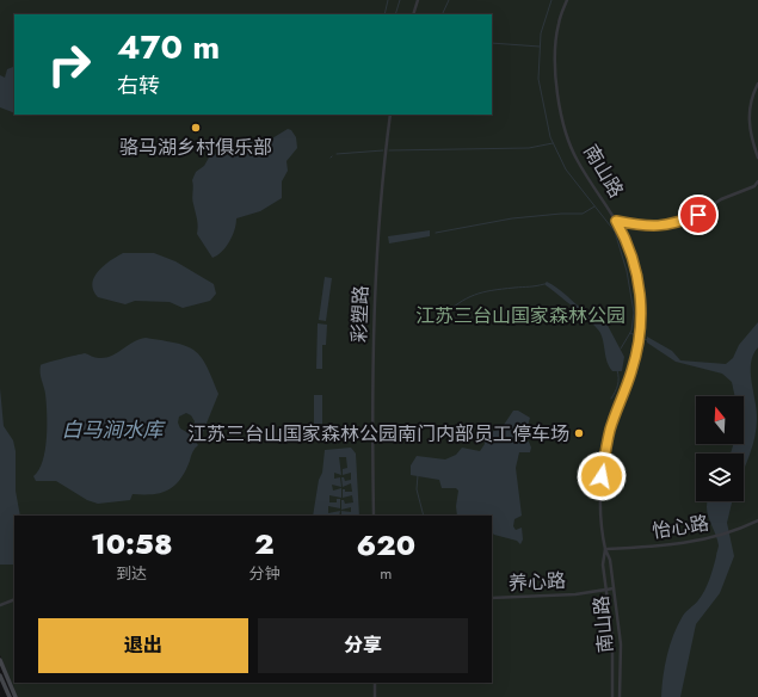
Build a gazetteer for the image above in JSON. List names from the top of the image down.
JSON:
{
  "streets": {
    "street": [
      "南山路",
      "彩塑路",
      "怡心路",
      "养心路"
    ]
  },
  "crossings": [
    ["南山路", "怡心路"],
    ["南山路", "养心路"]
  ],
  "water": ["白马涧水库"],
  "parks": ["江苏三台山国家森林公园"],
  "places": ["骆马湖乡村俱乐部", "江苏三台山国家森林公园南门内部员工停车场"],
  "north": "top",
  "page": {
    "turn": ["470 m", "右转"],
    "eta": [
      "10:58",
      "到达",
      "2",
      "分钟",
      "620",
      "m"
    ],
    "buttons": ["退出", "分享"]
  }
}
